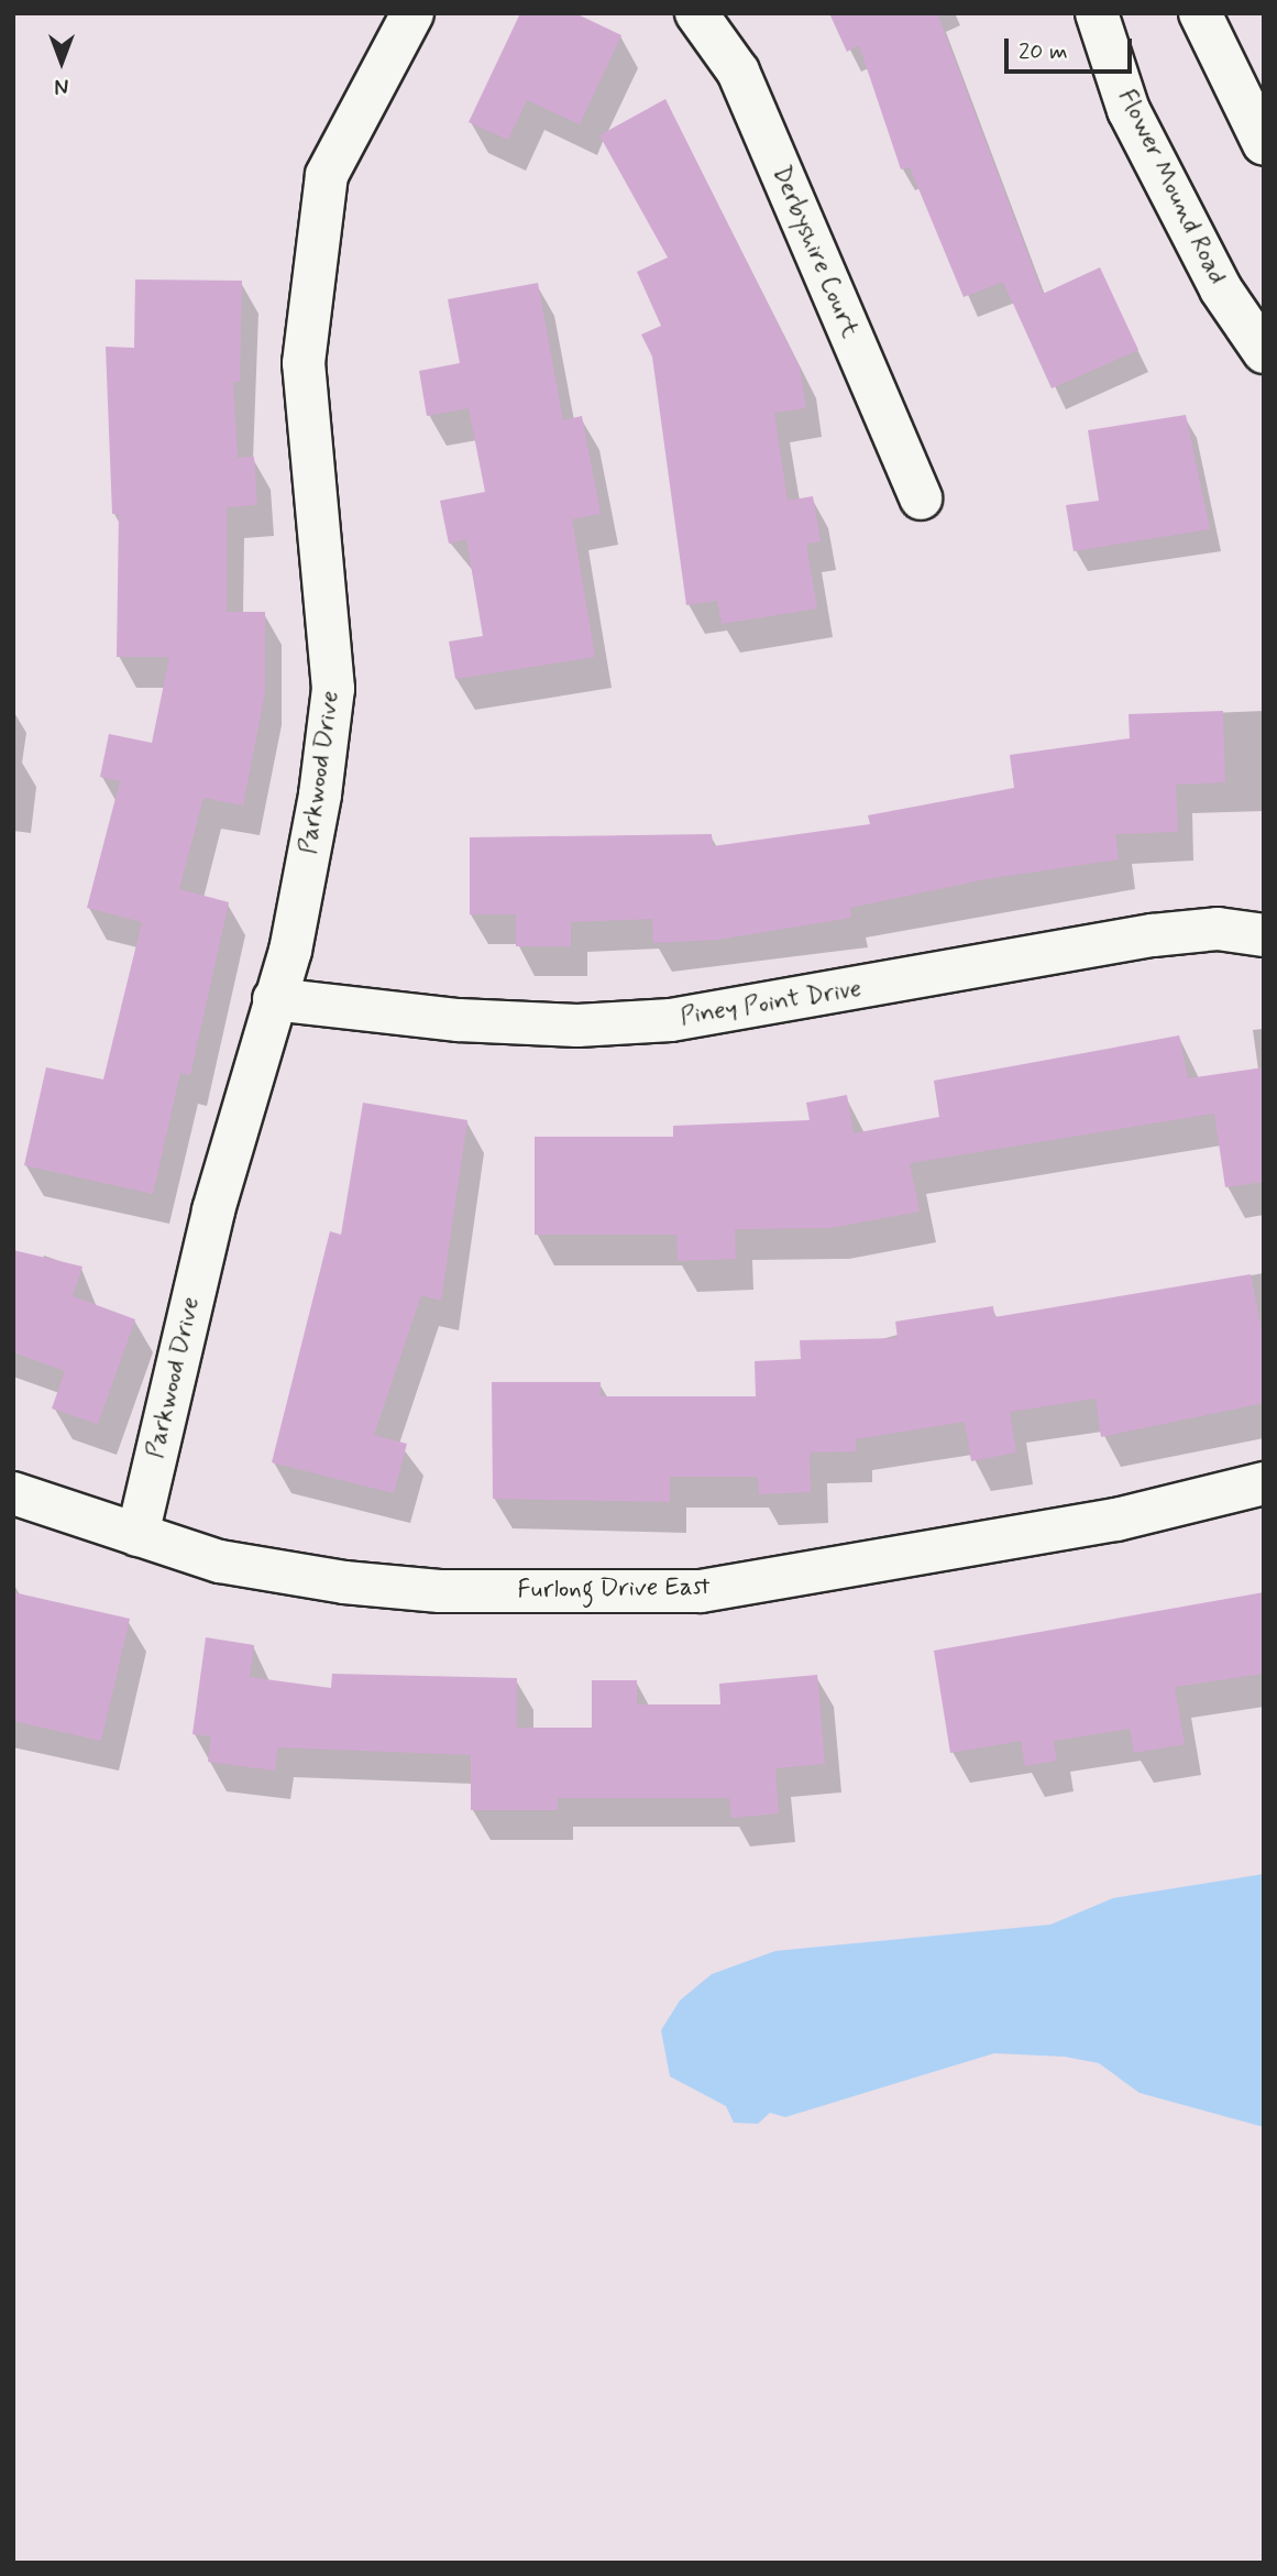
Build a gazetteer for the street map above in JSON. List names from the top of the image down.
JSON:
{
  "streets": {
    "street": [
      "Flower Mound Road",
      "Derbyshire Court",
      "Parkwood Drive",
      "Piney Point Drive",
      "Furlong Drive East"
    ]
  },
  "crossings": [
    ["Parkwood Drive", "Piney Point Drive"],
    ["Parkwood Drive", "Furlong Drive East"]
  ],
  "scale_bar": "20 m",
  "north": "bottom"
}
